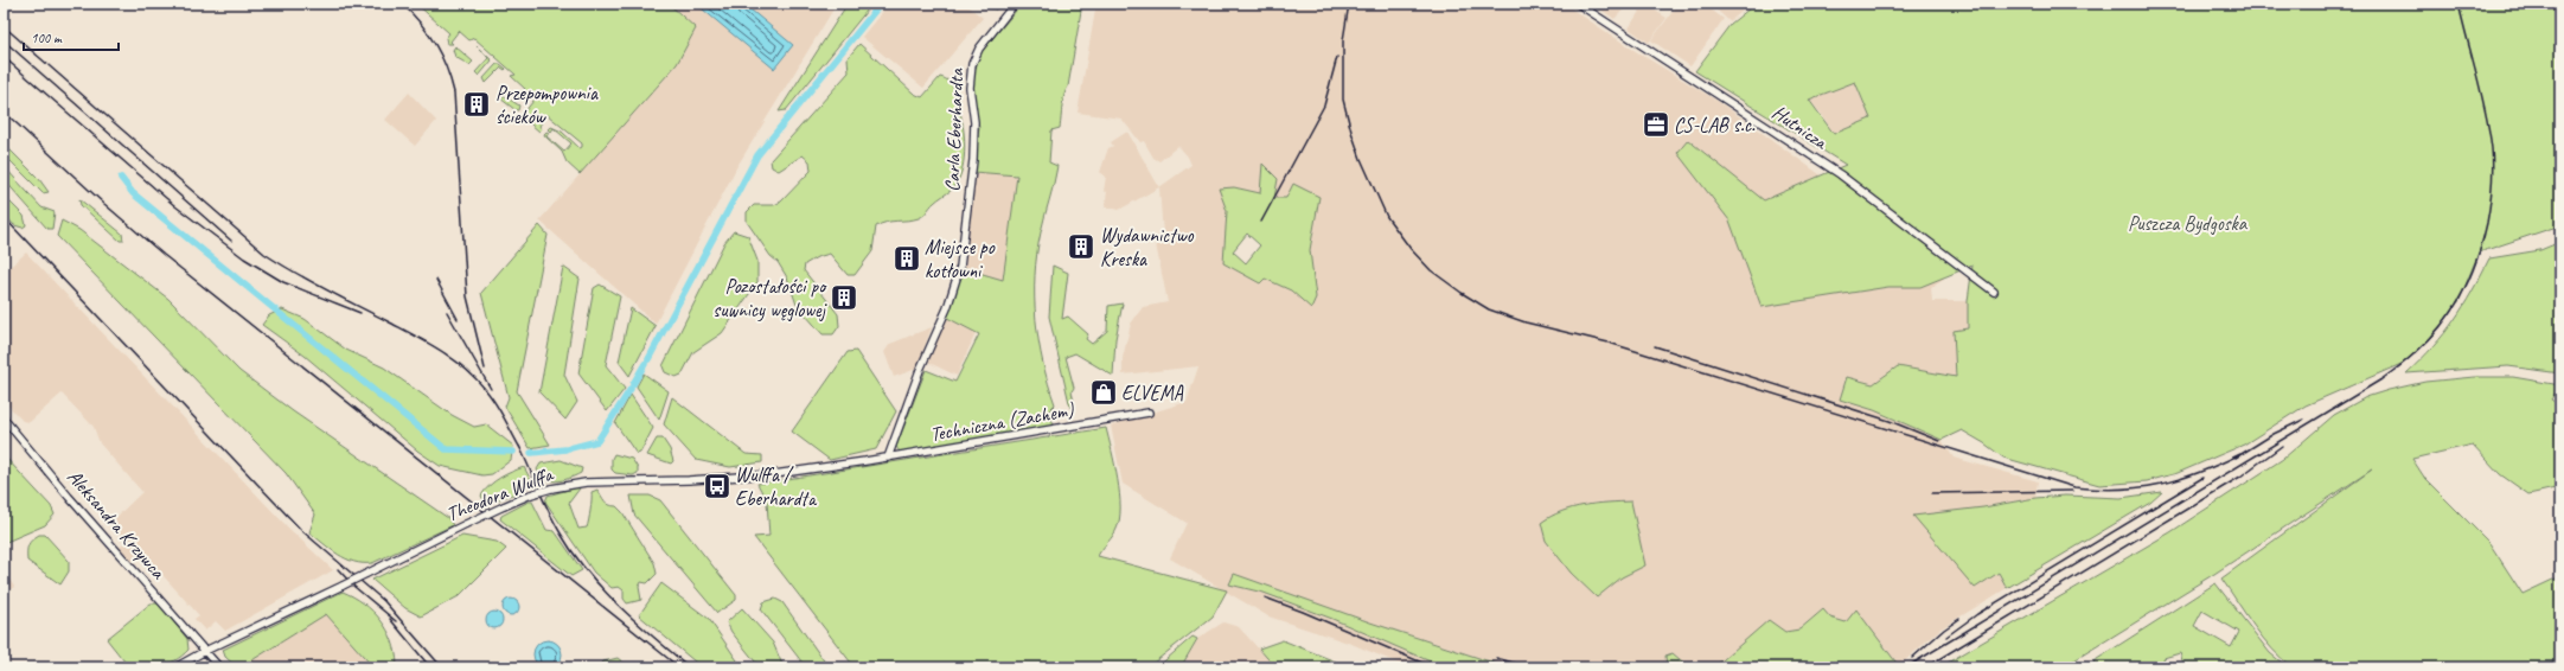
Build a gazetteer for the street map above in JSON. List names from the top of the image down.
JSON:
{
  "streets": {
    "street": [
      "Hutnicza",
      "Carla Eberhardta",
      "Techniczna (Zachem)",
      "Theodora Wulffa",
      "Aleksandra Krzywca"
    ]
  },
  "crossings": [
    ["Carla Eberhardta", "Techniczna (Zachem)"],
    ["Carla Eberhardta", "Theodora Wulffa"],
    ["Techniczna (Zachem)", "Theodora Wulffa"],
    ["Theodora Wulffa", "Aleksandra Krzywca"]
  ],
  "parks": ["Puszcza Bydgoska"],
  "places": {
    "building": [
      "Przepompownia ścieków",
      "Wydawnictwo Kreska",
      "Miejsce po kotłowni",
      "Pozostałości po suwnicy węglowej"
    ],
    "office": ["CS-LAB s.c."],
    "shop": ["ELVEMA"],
    "bus stop": ["Wulffa / Eberhardta"]
  },
  "scale_bar": "100 m"
}
